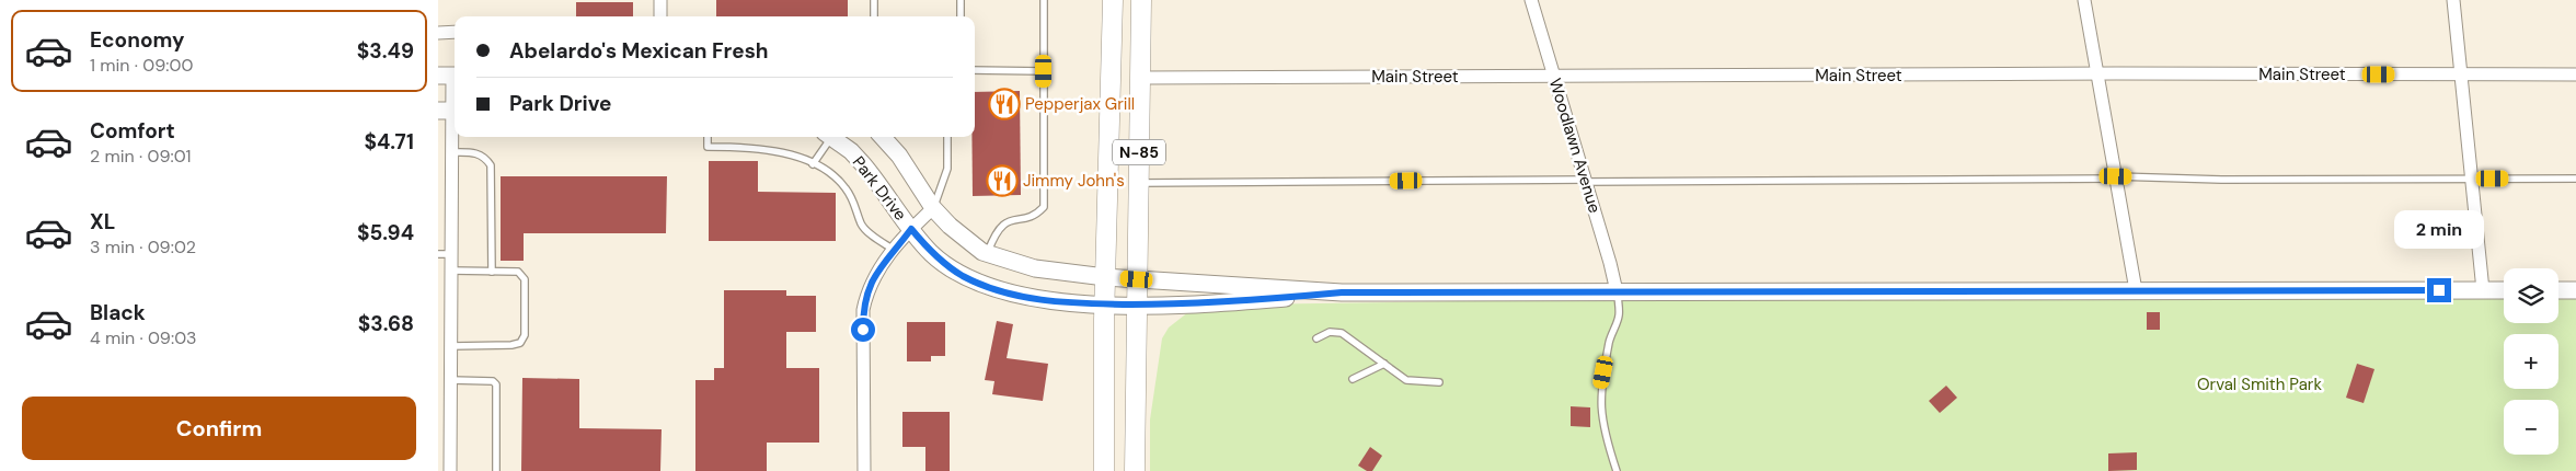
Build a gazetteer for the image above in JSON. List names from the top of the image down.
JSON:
{
  "streets": {
    "main road": ["N-85"],
    "street": ["Main Street", "Woodlawn Avenue", "Park Drive"]
  },
  "crossings": [
    ["Main Street", "Woodlawn Avenue"],
    ["Main Street", "N-85"],
    ["Woodlawn Avenue", "Park Drive"],
    ["N-85", "Park Drive"]
  ],
  "parks": ["Orval Smith Park"],
  "places": {
    "restaurant": ["Pepperjax Grill", "Jimmy John's"]
  },
  "page": {
    "list": [
      {
        "name": "Economy",
        "note": "1 min · 09:00",
        "value": "$3.49"
      },
      {
        "name": "Comfort",
        "note": "2 min · 09:01",
        "value": "$4.71"
      },
      {
        "name": "XL",
        "note": "3 min · 09:02",
        "value": "$5.94"
      },
      {
        "name": "Black",
        "note": "4 min · 09:03",
        "value": "$3.68"
      }
    ],
    "banner": ["Abelardo's Mexican Fresh", "Park Drive"],
    "bubble": "2 min",
    "map_buttons": ["+", "−"],
    "buttons": "Confirm"
  }
}
